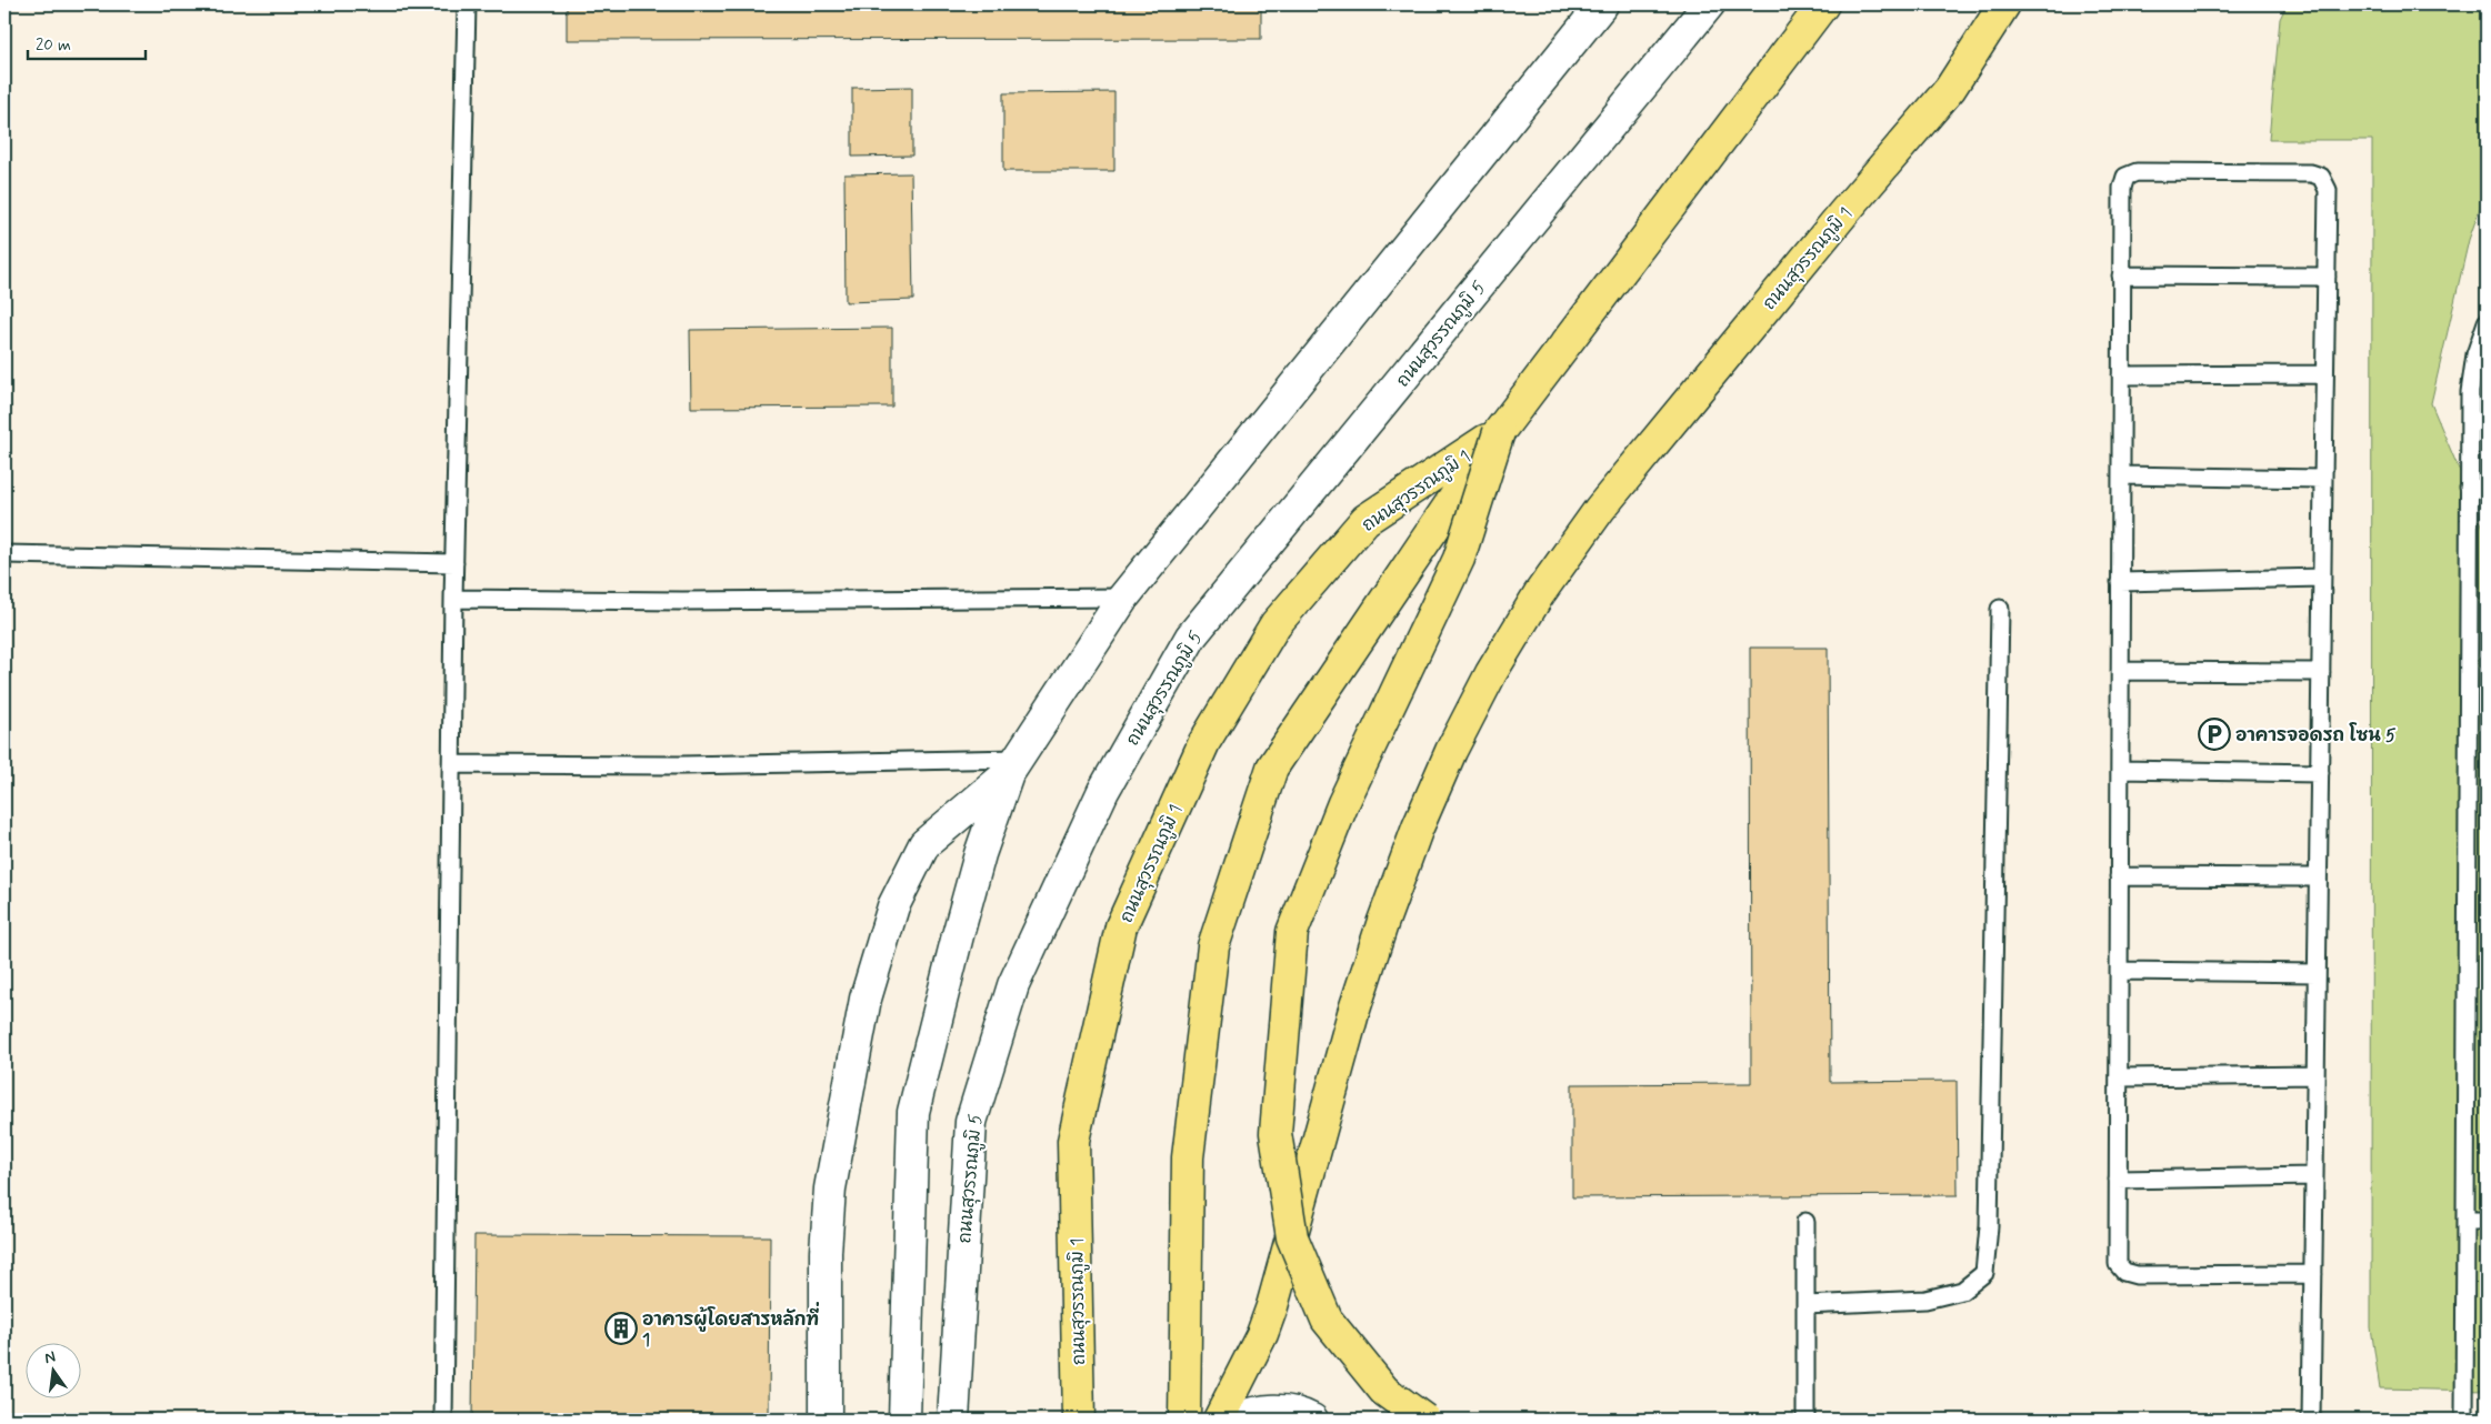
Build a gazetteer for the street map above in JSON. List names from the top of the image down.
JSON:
{
  "streets": {
    "highway": ["ถนนสุวรรณภูมิ 1"],
    "street": ["ถนนสุวรรณภูมิ 5"]
  },
  "places": {
    "parking": ["อาคารจอดรถ โซน 5"],
    "building": ["อาคารผู้โดยสารหลักที่ 1"]
  },
  "scale_bar": "20 m",
  "north": "top"
}
